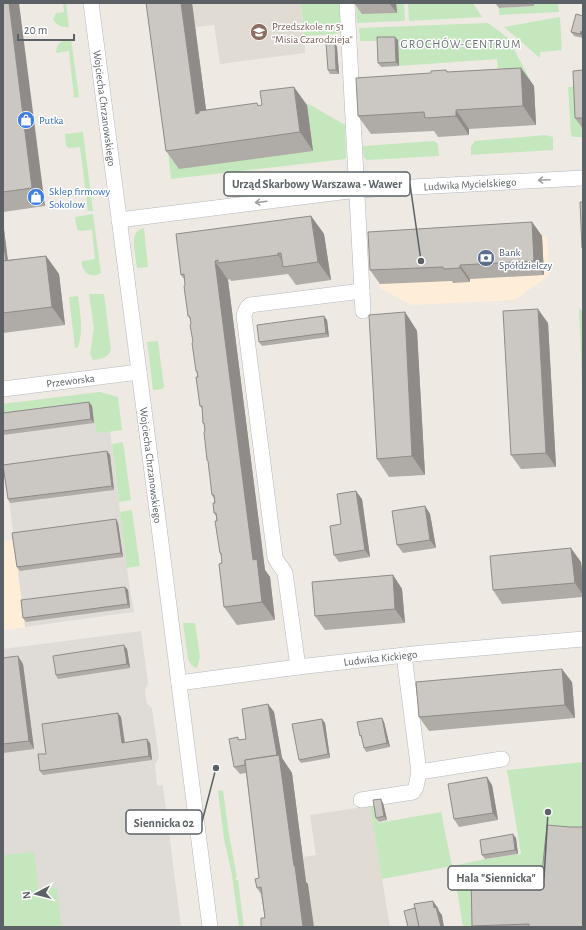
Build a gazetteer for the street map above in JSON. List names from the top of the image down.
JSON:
{
  "streets": {
    "street": [
      "Wojciecha Chrzanowskiego",
      "Ludwika Mycielskiego",
      "Przeworska",
      "Ludwika Kickiego"
    ]
  },
  "crossings": [
    ["Wojciecha Chrzanowskiego", "Ludwika Mycielskiego"],
    ["Wojciecha Chrzanowskiego", "Przeworska"],
    ["Wojciecha Chrzanowskiego", "Ludwika Kickiego"]
  ],
  "one_way": ["Ludwika Mycielskiego"],
  "districts": ["GROCHÓW-CENTRUM"],
  "places": {
    "school or university": ["Przedszkole nr 51 \"Misia Czarodzieja\""],
    "shop": ["Putka", "Sklep firmowy Sokolow"],
    "bank": ["Bank Spółdzielczy"],
    "other": ["Urząd Skarbowy Warszawa - Wawer", "Siennicka 02", "Hala \"Siennicka\""]
  },
  "scale_bar": "20 m",
  "north": "left"
}
